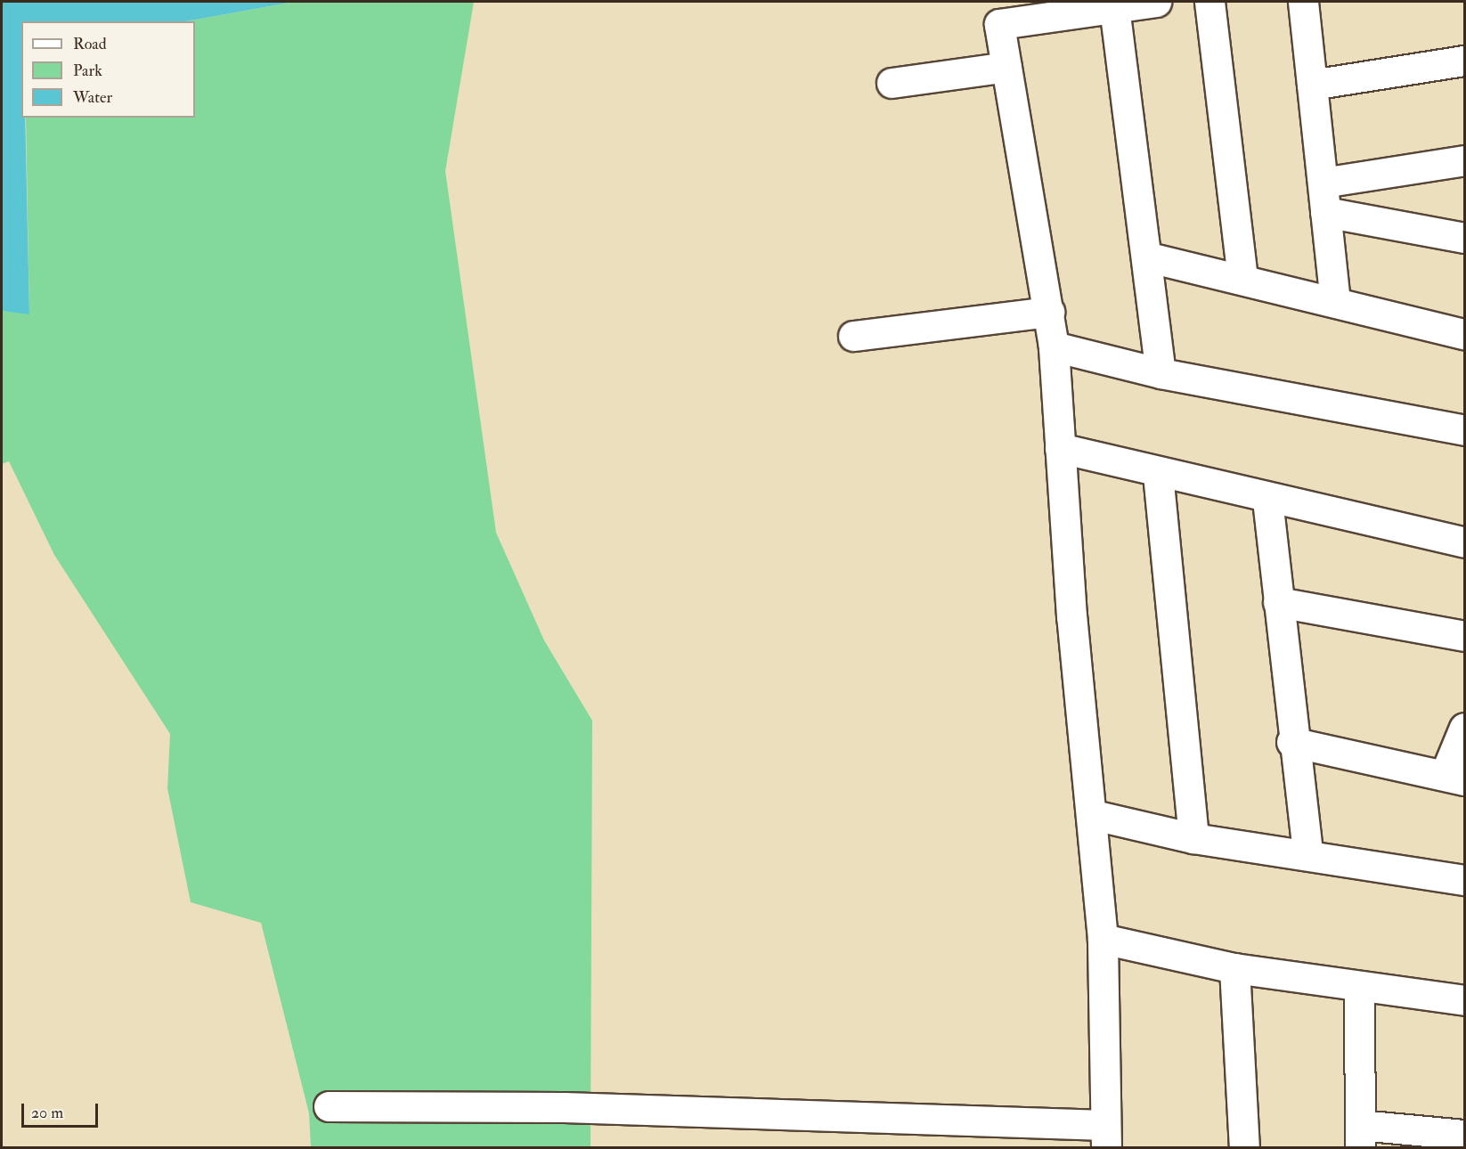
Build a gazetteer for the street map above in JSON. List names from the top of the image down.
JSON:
{
  "legend": ["Road", "Park", "Water"],
  "scale_bar": "20 m"
}
